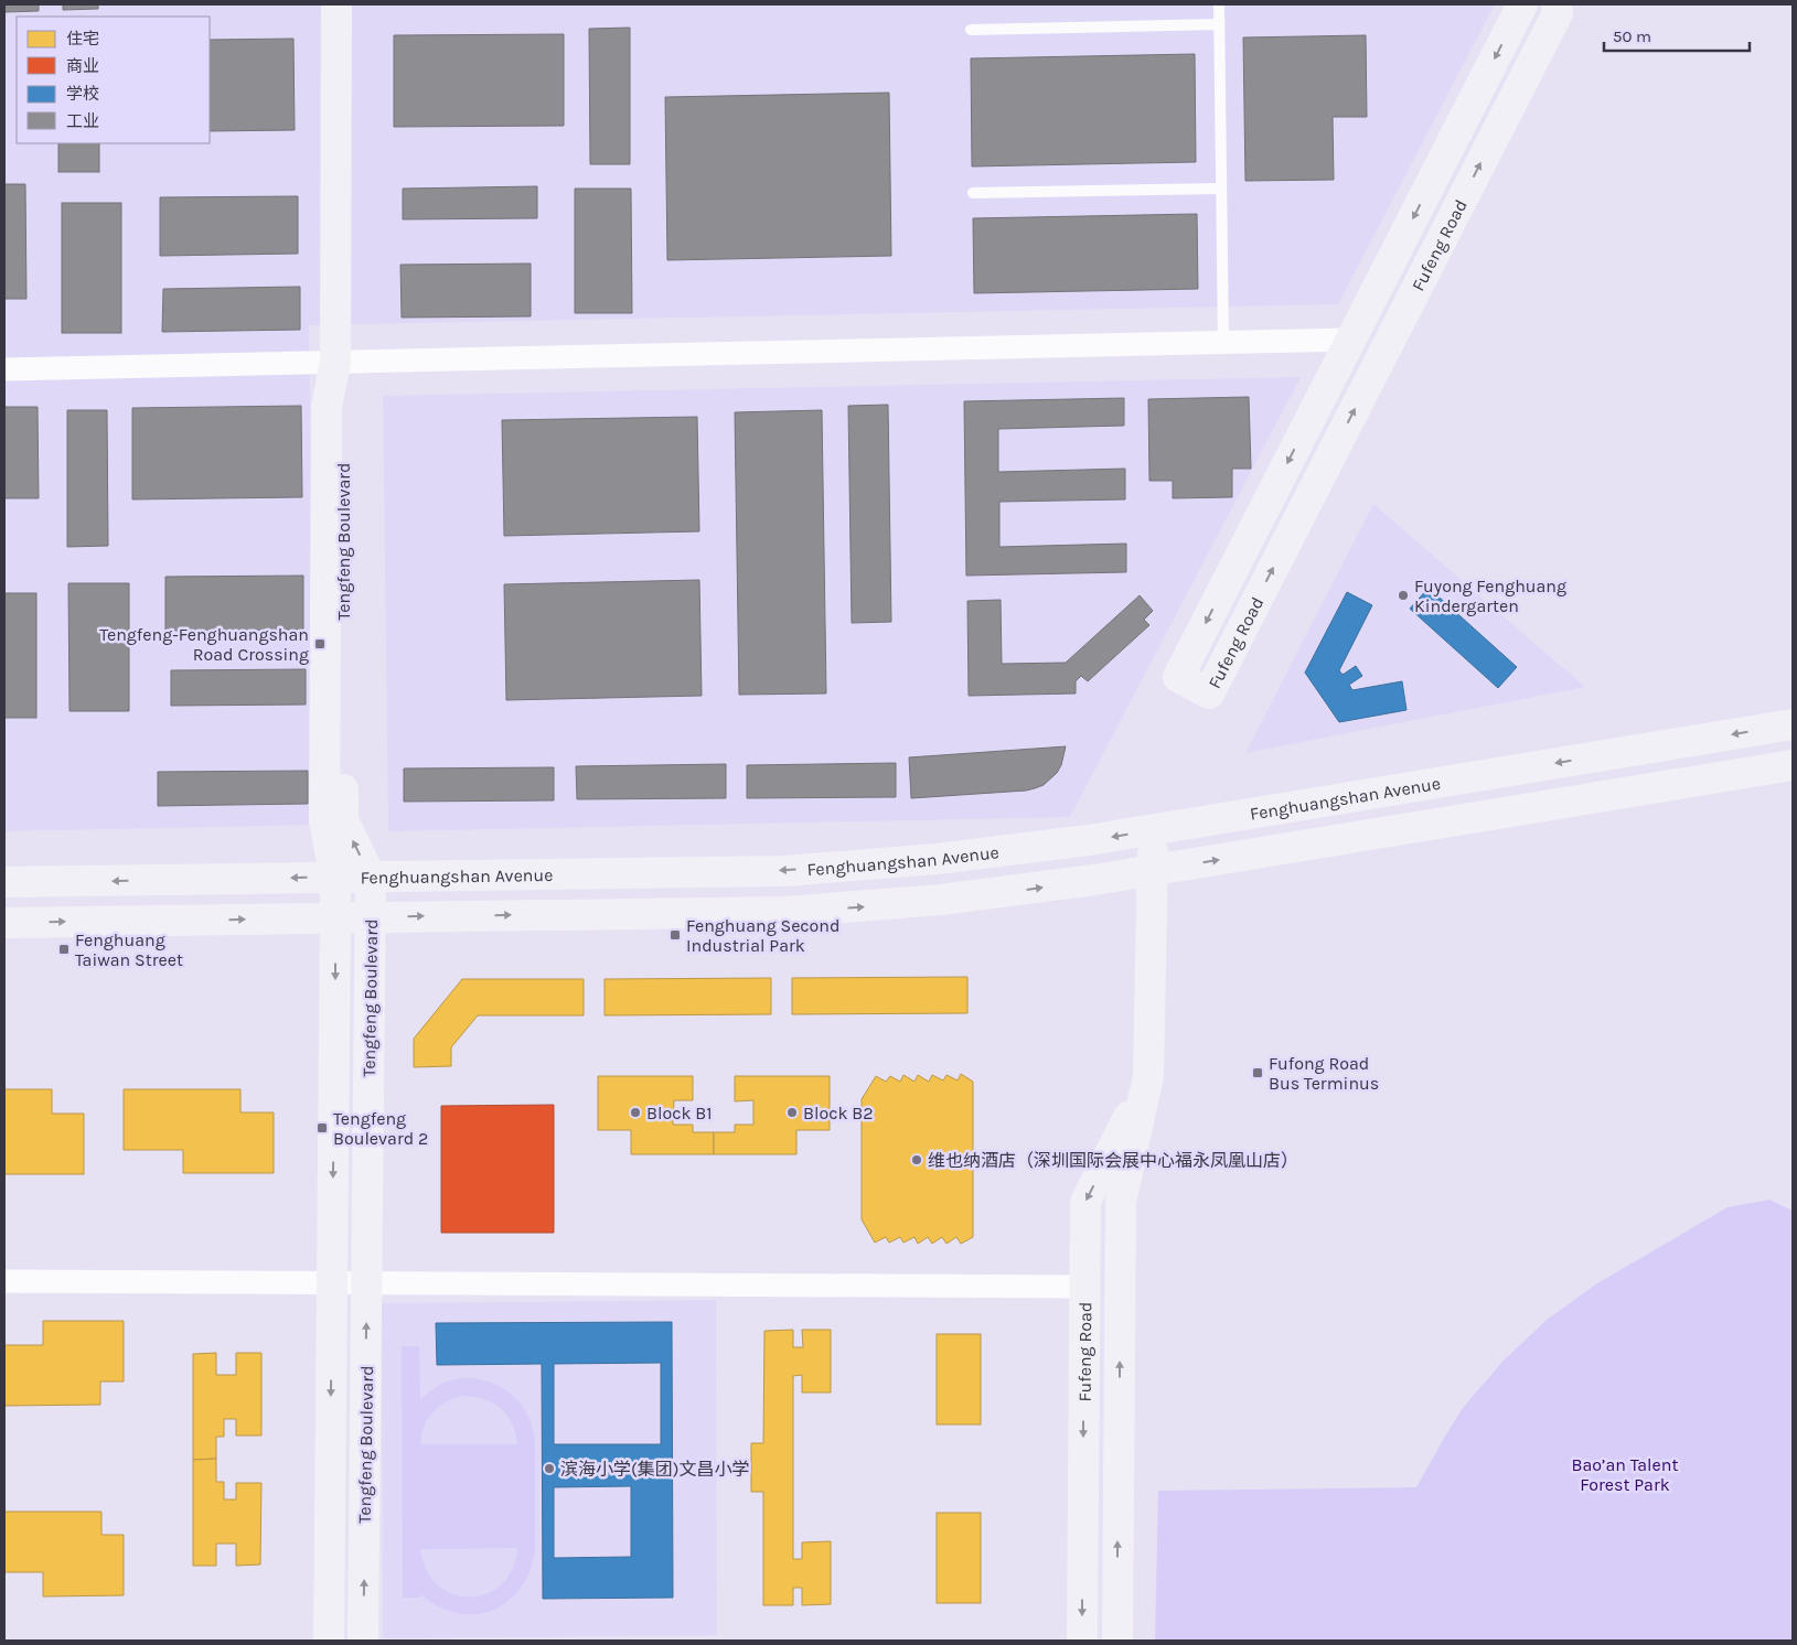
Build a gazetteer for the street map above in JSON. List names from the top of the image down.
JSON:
{
  "streets": {
    "main road": ["Fufeng Road", "Tengfeng Boulevard", "Fenghuangshan Avenue"]
  },
  "crossings": [
    ["Fufeng Road", "Fenghuangshan Avenue"],
    ["Tengfeng Boulevard", "Fenghuangshan Avenue"]
  ],
  "parks": ["Bao’an Talent Forest Park"],
  "places": {
    "other": [
      "Fuyong Fenghuang Kindergarten",
      "Block B1",
      "Block B2",
      "维也纳酒店（深圳国际会展中心福永凤凰山店）",
      "滨海小学(集团)文昌小学"
    ],
    "transit": [
      "Tengfeng-Fenghuangshan Road Crossing",
      "Fenghuang Second Industrial Park",
      "Fenghuang Taiwan Street",
      "Fufong Road Bus Terminus",
      "Tengfeng Boulevard 2"
    ]
  },
  "legend": [
    "住宅",
    "商业",
    "学校",
    "工业"
  ],
  "scale_bar": "50 m"
}
